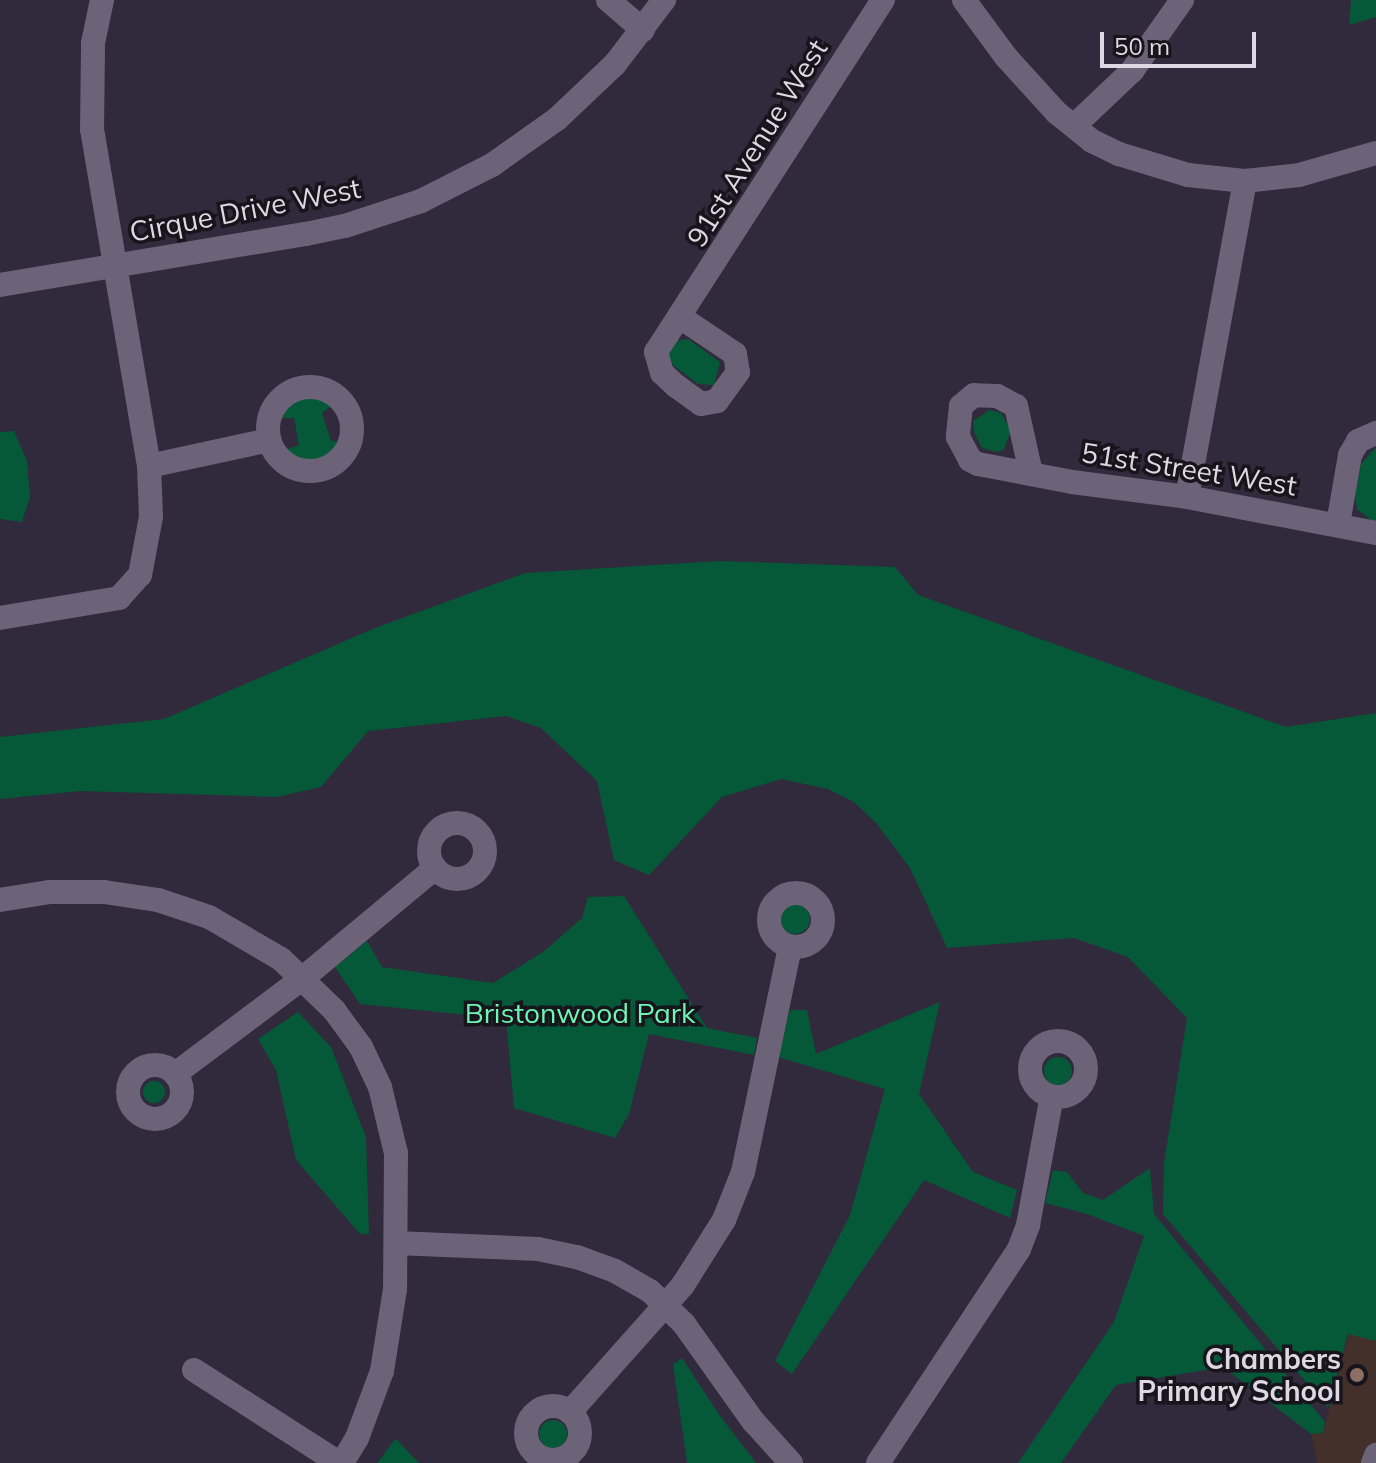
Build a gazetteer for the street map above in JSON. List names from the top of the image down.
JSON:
{
  "streets": {
    "street": ["91st Avenue West", "Cirque Drive West", "51st Street West"]
  },
  "parks": ["Bristonwood Park"],
  "places": ["Chambers Primary School"],
  "scale_bar": "50 m"
}
